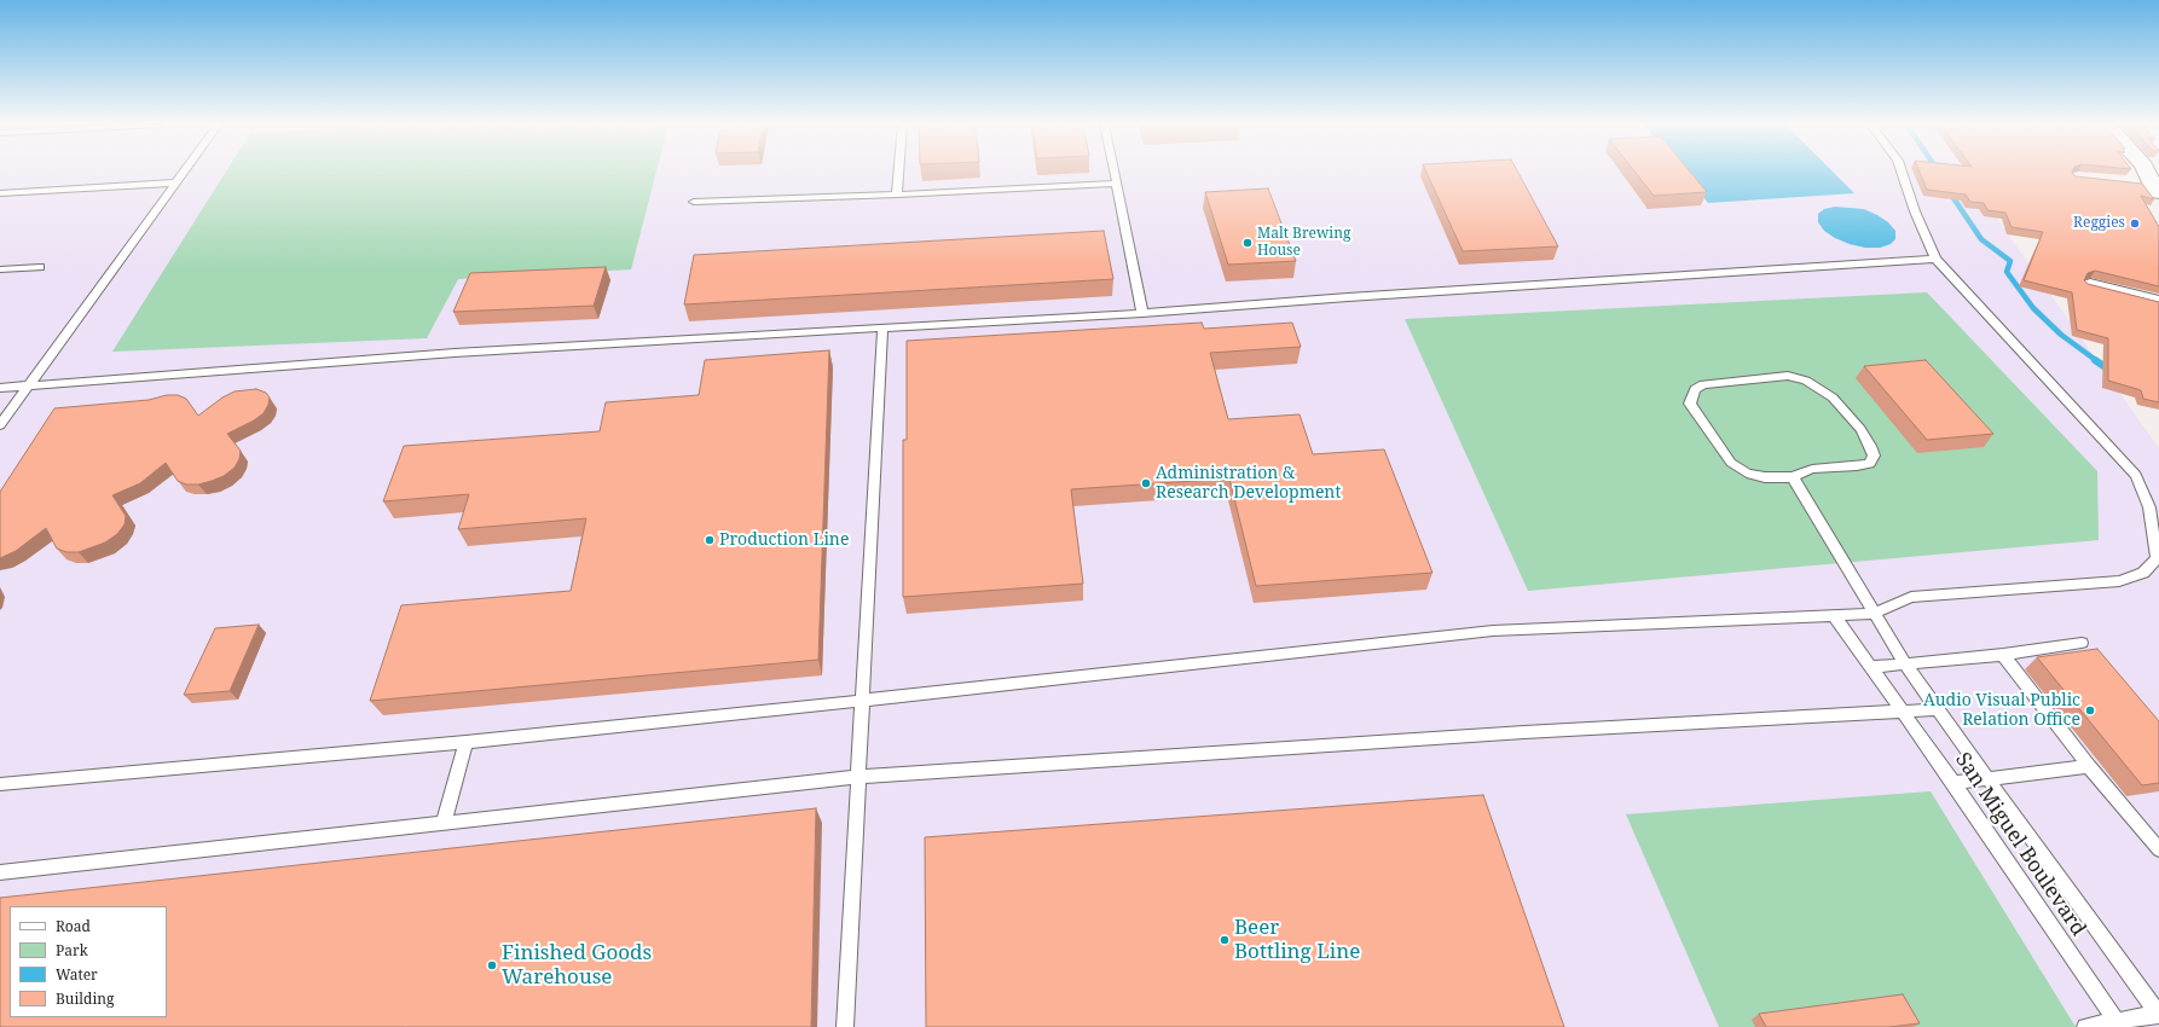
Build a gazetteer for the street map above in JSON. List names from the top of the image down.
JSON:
{
  "streets": {
    "lane": ["San Miguel Boulevard"]
  },
  "places": [
    "Reggies",
    "Malt Brewing House",
    "Administration & Research Development",
    "Production Line",
    "Audio Visual Public Relation Office",
    "Beer Bottling Line",
    "Finished Goods Warehouse"
  ],
  "legend": [
    "Road",
    "Park",
    "Water",
    "Building"
  ]
}
